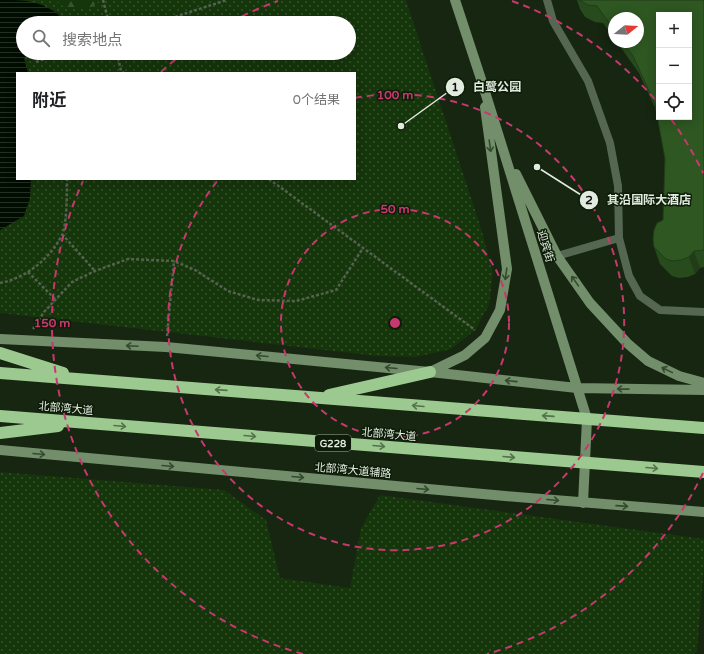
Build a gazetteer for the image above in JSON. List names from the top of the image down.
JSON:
{
  "streets": {
    "highway": ["北部湾大道", "G228"],
    "main road": ["迎宾街", "北部湾大道辅路"]
  },
  "crossings": [
    ["迎宾街", "北部湾大道"],
    ["迎宾街", "北部湾大道辅路"]
  ],
  "one_way": ["北部湾大道辅路"],
  "places": ["白鹭公园", "其沿国际大酒店"],
  "north": "right",
  "page": {
    "map_buttons": ["+", "−"],
    "search": "搜索地点",
    "heading": ["附近", "0个结果"]
  },
  "rings": ["100 m", "50 m", "150 m"]
}
